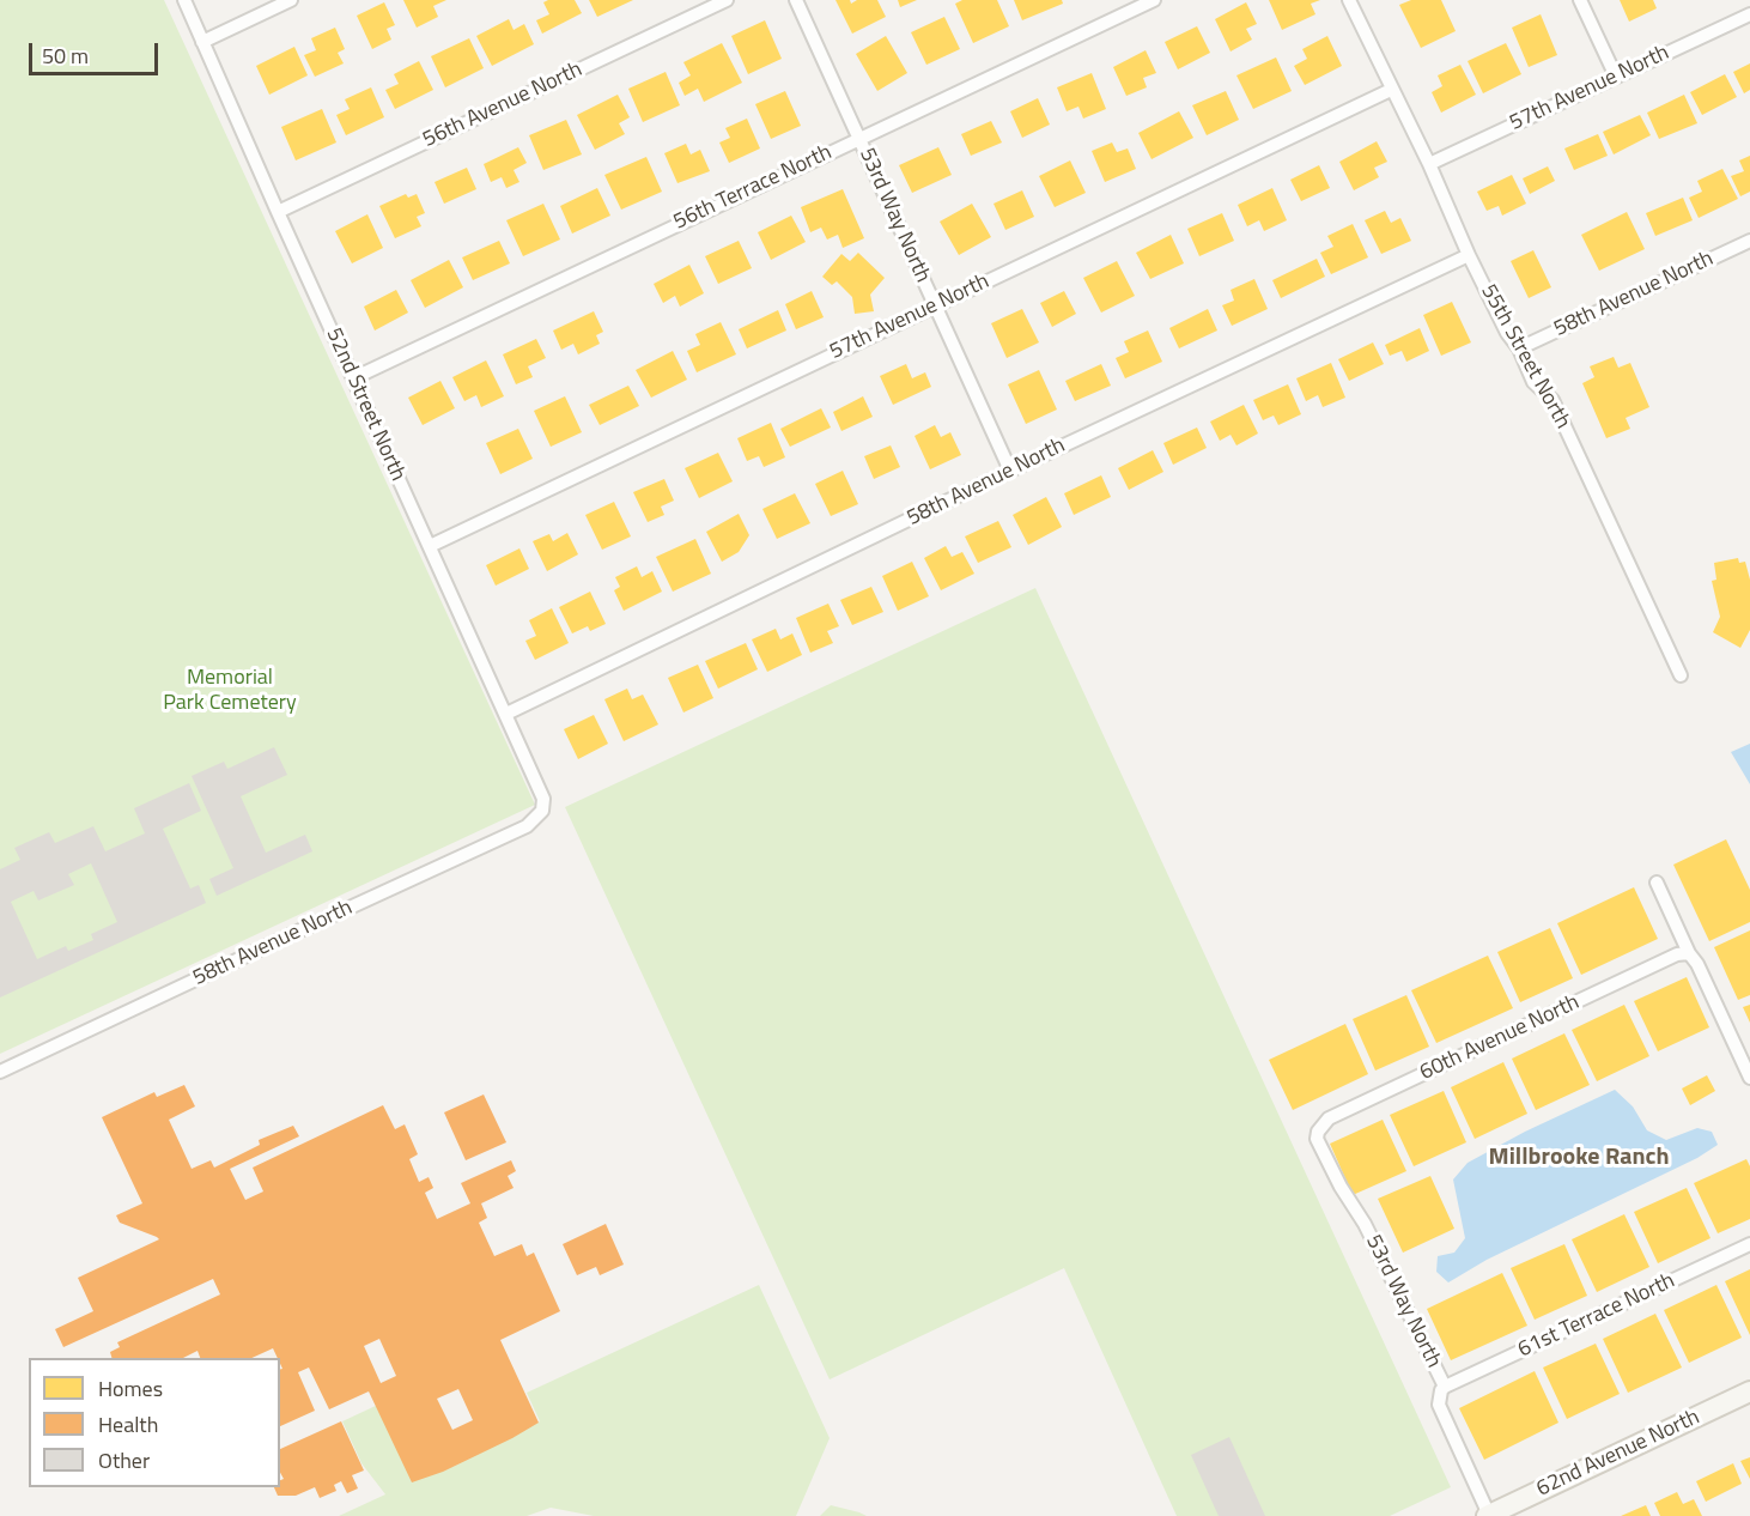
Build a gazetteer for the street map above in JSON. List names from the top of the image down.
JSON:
{
  "streets": {
    "street": [
      "57th Avenue North",
      "56th Avenue North",
      "56th Terrace North",
      "53rd Way North",
      "58th Avenue North",
      "55th Street North",
      "52nd Street North",
      "60th Avenue North",
      "61st Terrace North",
      "62nd Avenue North"
    ]
  },
  "crossings": [
    ["57th Avenue North", "53rd Way North"],
    ["57th Avenue North", "55th Street North"],
    ["57th Avenue North", "52nd Street North"],
    ["56th Avenue North", "52nd Street North"],
    ["56th Terrace North", "53rd Way North"],
    ["56th Terrace North", "52nd Street North"],
    ["53rd Way North", "58th Avenue North"],
    ["53rd Way North", "60th Avenue North"],
    ["53rd Way North", "61st Terrace North"],
    ["53rd Way North", "62nd Avenue North"],
    ["58th Avenue North", "55th Street North"],
    ["58th Avenue North", "52nd Street North"]
  ],
  "districts": ["Millbrooke Ranch"],
  "parks": ["Memorial Park Cemetery"],
  "legend": ["Homes", "Health", "Other"],
  "scale_bar": "50 m"
}
